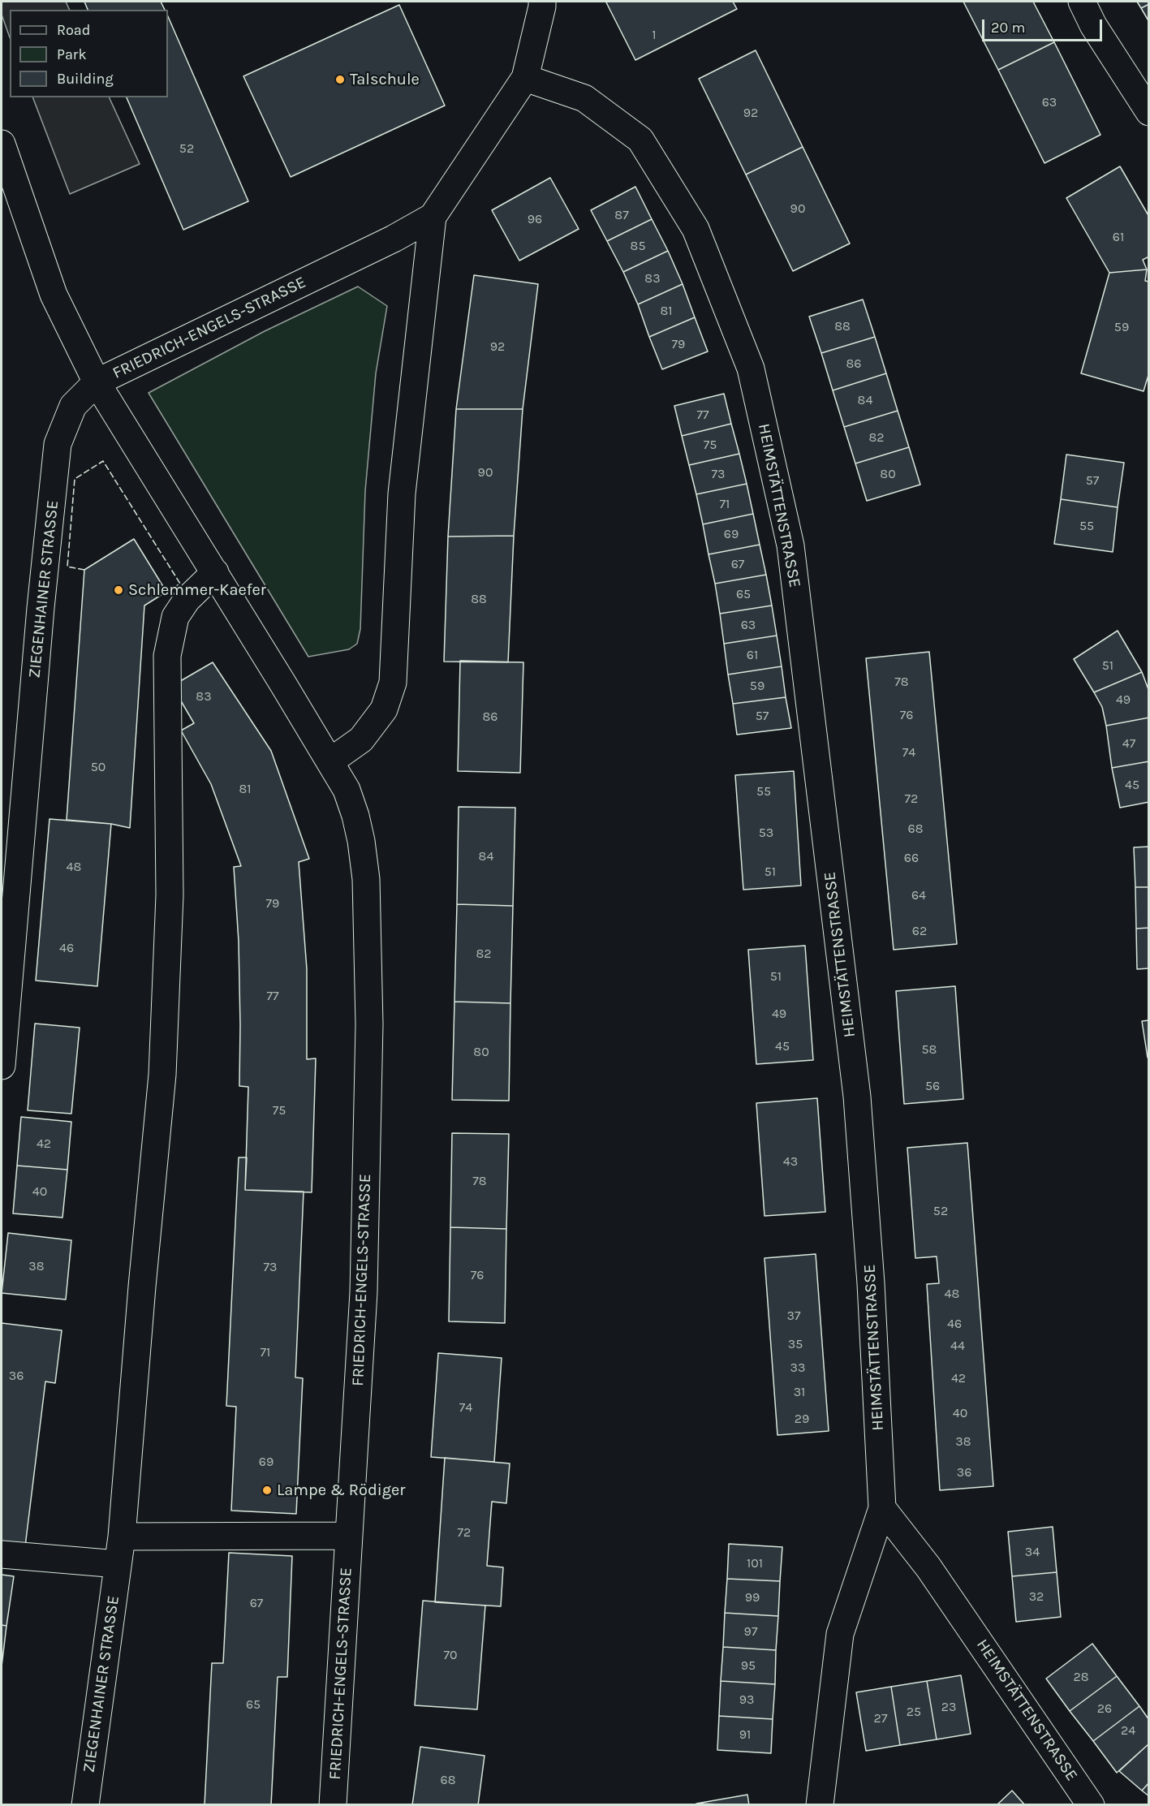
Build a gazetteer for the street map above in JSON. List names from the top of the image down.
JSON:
{
  "streets": {
    "street": ["FRIEDRICH-ENGELS-STRASSE", "HEIMSTÄTTENSTRASSE", "ZIEGENHAINER STRASSE"]
  },
  "crossings": [
    ["FRIEDRICH-ENGELS-STRASSE", "HEIMSTÄTTENSTRASSE"],
    ["FRIEDRICH-ENGELS-STRASSE", "ZIEGENHAINER STRASSE"]
  ],
  "places": ["Talschule", "Schlemmer-Kaefer", "Lampe & Rödiger"],
  "house_numbers": [
    "1",
    "63",
    "92",
    "52",
    "90",
    "87",
    "96",
    "61",
    "85",
    "83",
    "81",
    "88",
    "59",
    "79",
    "92",
    "86",
    "84",
    "77",
    "82",
    "75",
    "90",
    "73",
    "80",
    "57",
    "71",
    "55",
    "69",
    "67",
    "65",
    "88",
    "63",
    "61",
    "51",
    "78",
    "59",
    "83",
    "49",
    "76",
    "57",
    "86",
    "47",
    "74",
    "50",
    "45",
    "81",
    "55",
    "72",
    "68",
    "53",
    "84",
    "66",
    "48",
    "51",
    "64",
    "79",
    "62",
    "46",
    "82",
    "51",
    "77",
    "49",
    "45",
    "58",
    "80",
    "56",
    "75",
    "42",
    "43",
    "78",
    "40",
    "52",
    "38",
    "73",
    "76",
    "48",
    "37",
    "46",
    "35",
    "44",
    "71",
    "33",
    "36",
    "42",
    "31",
    "74",
    "40",
    "29",
    "38",
    "69",
    "36",
    "72",
    "34",
    "101",
    "32",
    "99",
    "67",
    "97",
    "70",
    "95",
    "28",
    "93",
    "65",
    "23",
    "26",
    "25",
    "27",
    "24",
    "91",
    "68"
  ],
  "legend": ["Road", "Park", "Building"],
  "scale_bar": "20 m"
}
